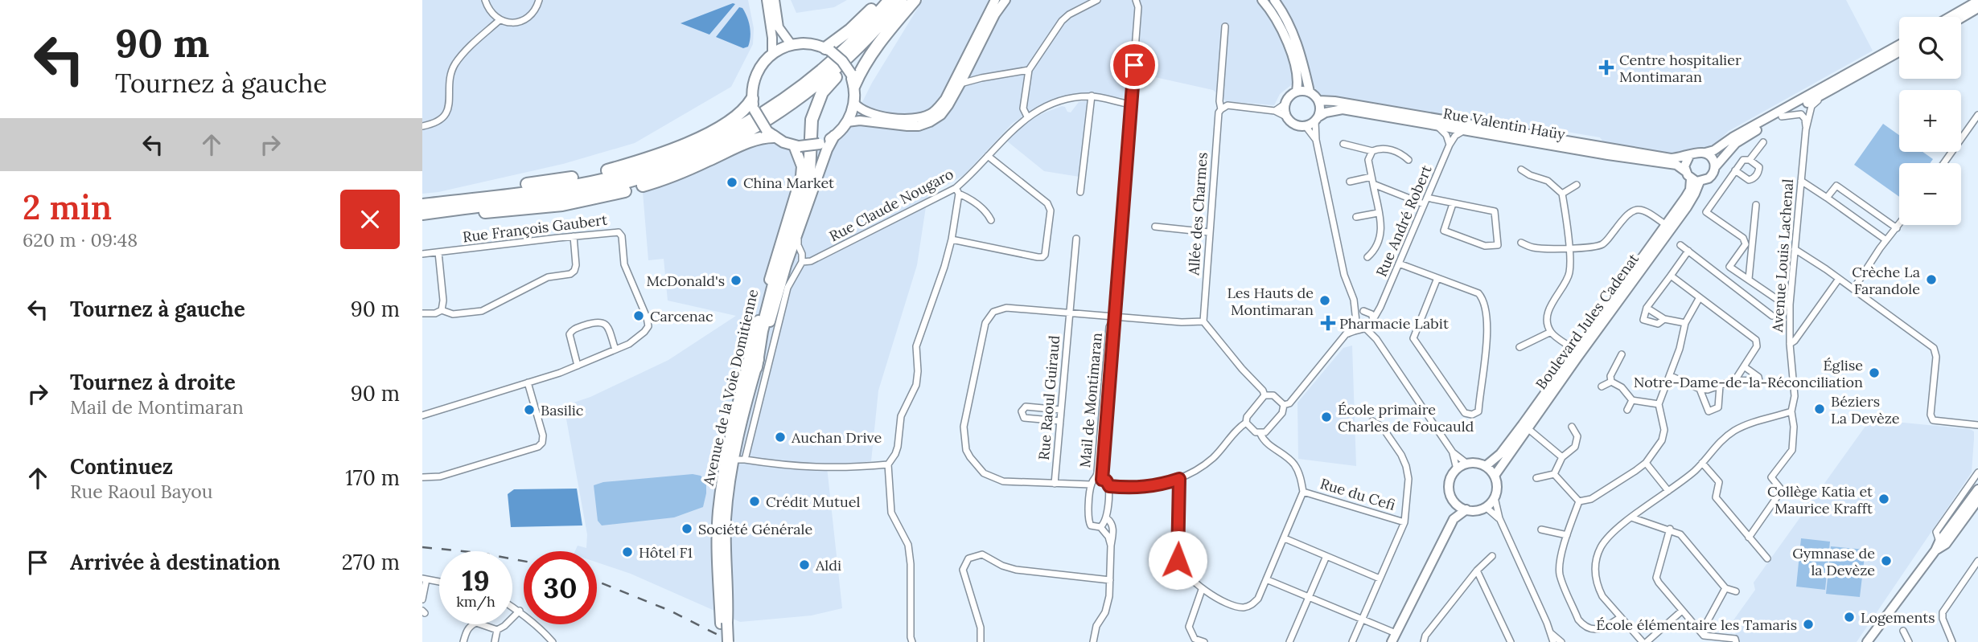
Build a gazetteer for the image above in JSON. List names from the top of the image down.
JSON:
{
  "streets": {
    "main road": ["Avenue de la Voie Domitienne"],
    "street": [
      "Rue Valentin Haüy",
      "Rue Claude Nougaro",
      "Allée des Charmes",
      "Rue André Robert",
      "Rue François Gaubert",
      "Avenue Louis Lachenal",
      "Boulevard Jules Cadenat",
      "Rue Raoul Guiraud",
      "Mail de Montimaran",
      "Rue du Cefi"
    ]
  },
  "crossings": [
    ["Rue Valentin Haüy", "Rue André Robert"],
    ["Rue Valentin Haüy", "Boulevard Jules Cadenat"],
    ["Rue Claude Nougaro", "Avenue de la Voie Domitienne"],
    ["Rue Claude Nougaro", "Mail de Montimaran"]
  ],
  "places": {
    "health": ["Centre hospitalier Montimaran", "Pharmacie Labit"],
    "other": [
      "China Market",
      "Crèche La Farandole",
      "McDonald's",
      "Les Hauts de Montimaran",
      "Carcenac",
      "Église Notre-Dame-de-la-Réconciliation",
      "Béziers La Devèze",
      "Basilic",
      "École primaire Charles de Foucauld",
      "Auchan Drive",
      "Collège Katia et Maurice Krafft",
      "Crédit Mutuel",
      "Société Générale",
      "Hôtel F1",
      "Gymnase de la Devèze",
      "Aldi",
      "Logements",
      "École élémentaire les Tamaris"
    ]
  },
  "page": {
    "turn": ["90 m", "Tournez à gauche"],
    "map_buttons": ["+", "−"],
    "heading": ["2 min", "620 m · 09:48"],
    "list": [
      {
        "name": "Tournez à gauche",
        "value": "90 m"
      },
      {
        "name": "Tournez à droite",
        "note": "Mail de Montimaran",
        "value": "90 m"
      },
      {
        "name": "Continuez",
        "note": "Rue Raoul Bayou",
        "value": "170 m"
      },
      {
        "name": "Arrivée à destination",
        "value": "270 m"
      }
    ],
    "speed": "19 km/h",
    "limit": "30"
  }
}
